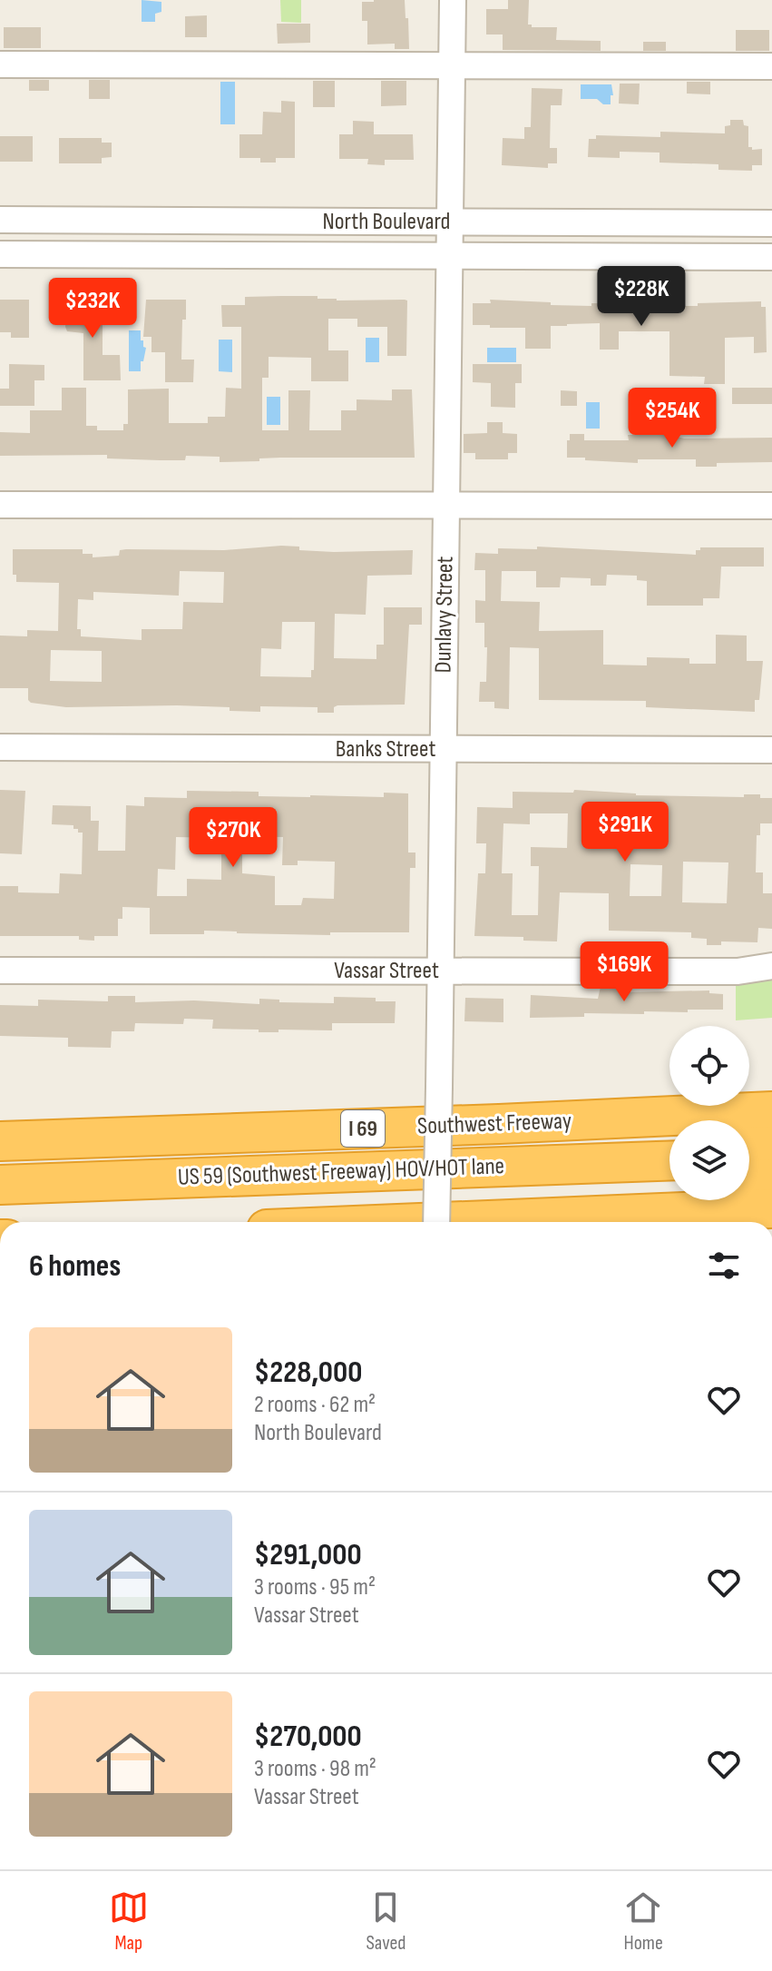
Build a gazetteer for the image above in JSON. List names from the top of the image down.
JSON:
{
  "streets": {
    "highway": ["Southwest Freeway", "I 69", "US 59 (Southwest Freeway) HOV/HOT lane"],
    "street": [
      "North Boulevard",
      "Dunlavy Street",
      "Banks Street",
      "Vassar Street"
    ]
  },
  "crossings": [
    ["North Boulevard", "Dunlavy Street"],
    ["Dunlavy Street", "Banks Street"],
    ["Dunlavy Street", "Vassar Street"]
  ],
  "page": {
    "price": [
      "$228K",
      "$232K",
      "$254K",
      "$291K",
      "$270K",
      "$169K"
    ],
    "heading": "6 homes",
    "list": [
      {
        "name": "$228,000",
        "note": "2 rooms · 62 m² · North Boulevard"
      },
      {
        "name": "$291,000",
        "note": "3 rooms · 95 m² · Vassar Street"
      },
      {
        "name": "$270,000",
        "note": "3 rooms · 98 m² · Vassar Street"
      }
    ],
    "tabs": ["Map", "Saved", "Home"]
  }
}
